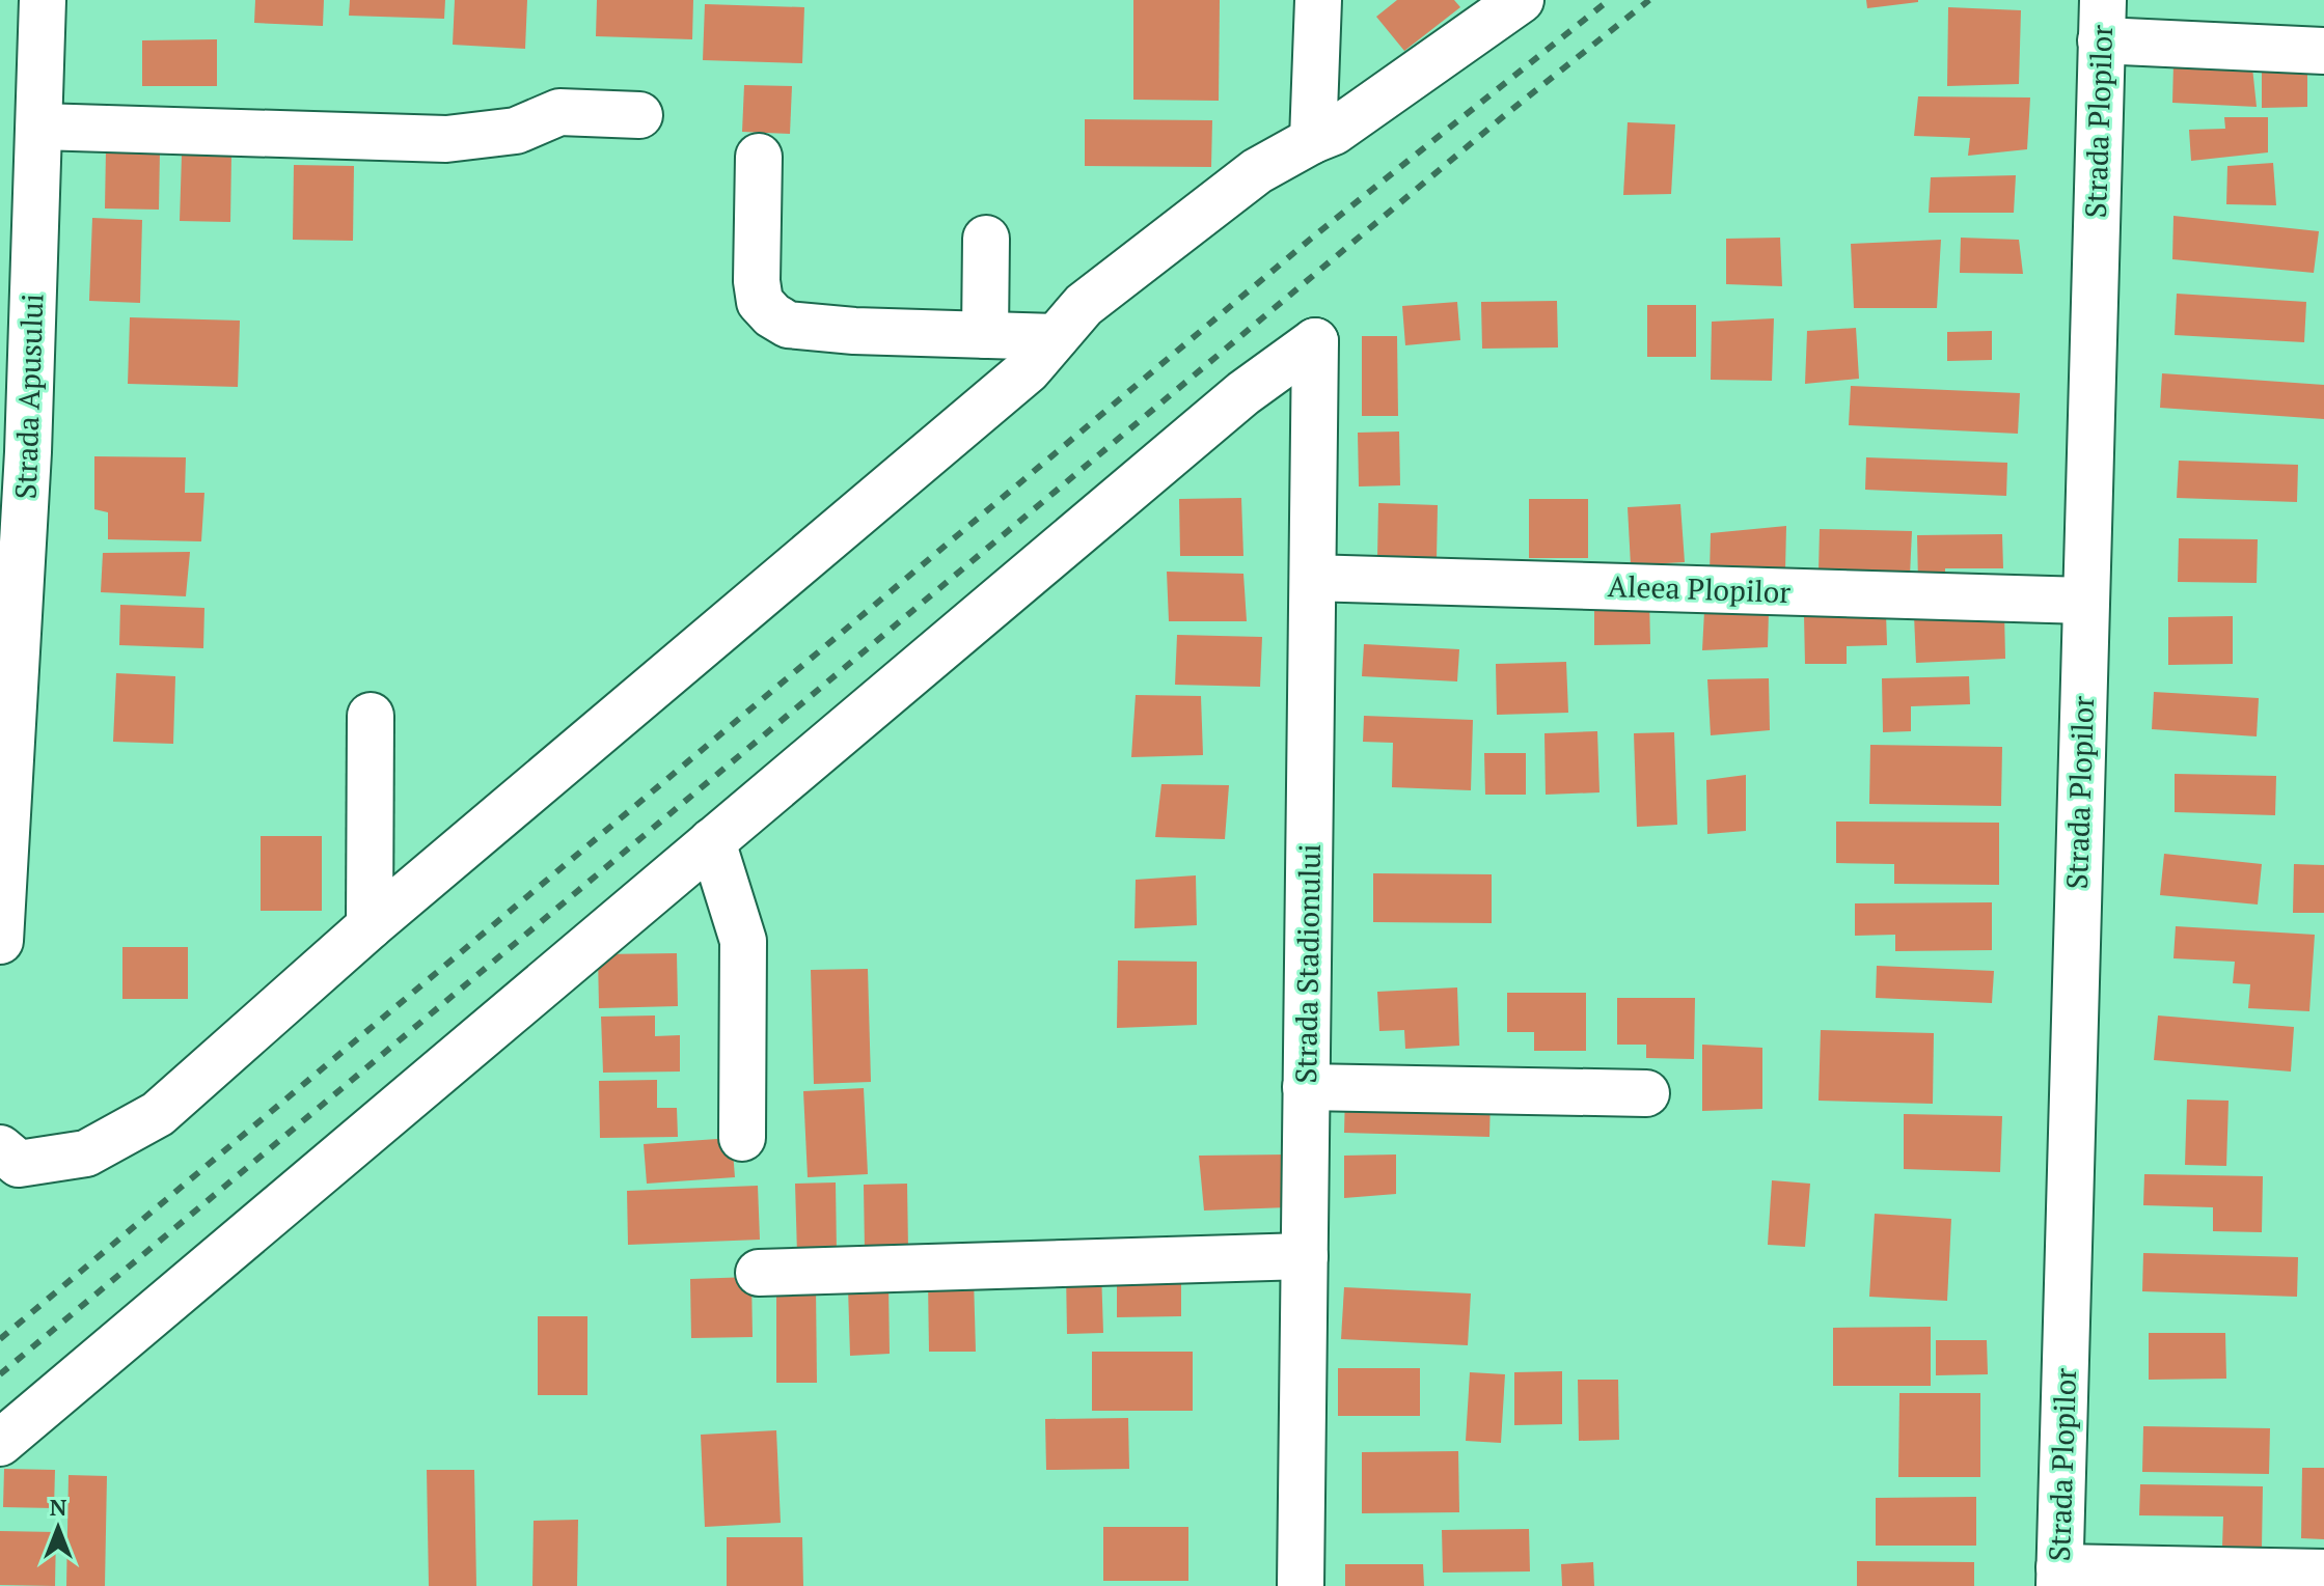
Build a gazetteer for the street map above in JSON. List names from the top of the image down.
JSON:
{
  "streets": {
    "street": [
      "Strada Plopilor",
      "Strada Apusului",
      "Aleea Plopilor",
      "Strada Stadionului"
    ]
  },
  "crossings": [
    ["Strada Plopilor", "Aleea Plopilor"],
    ["Aleea Plopilor", "Strada Stadionului"]
  ],
  "north": "top"
}
